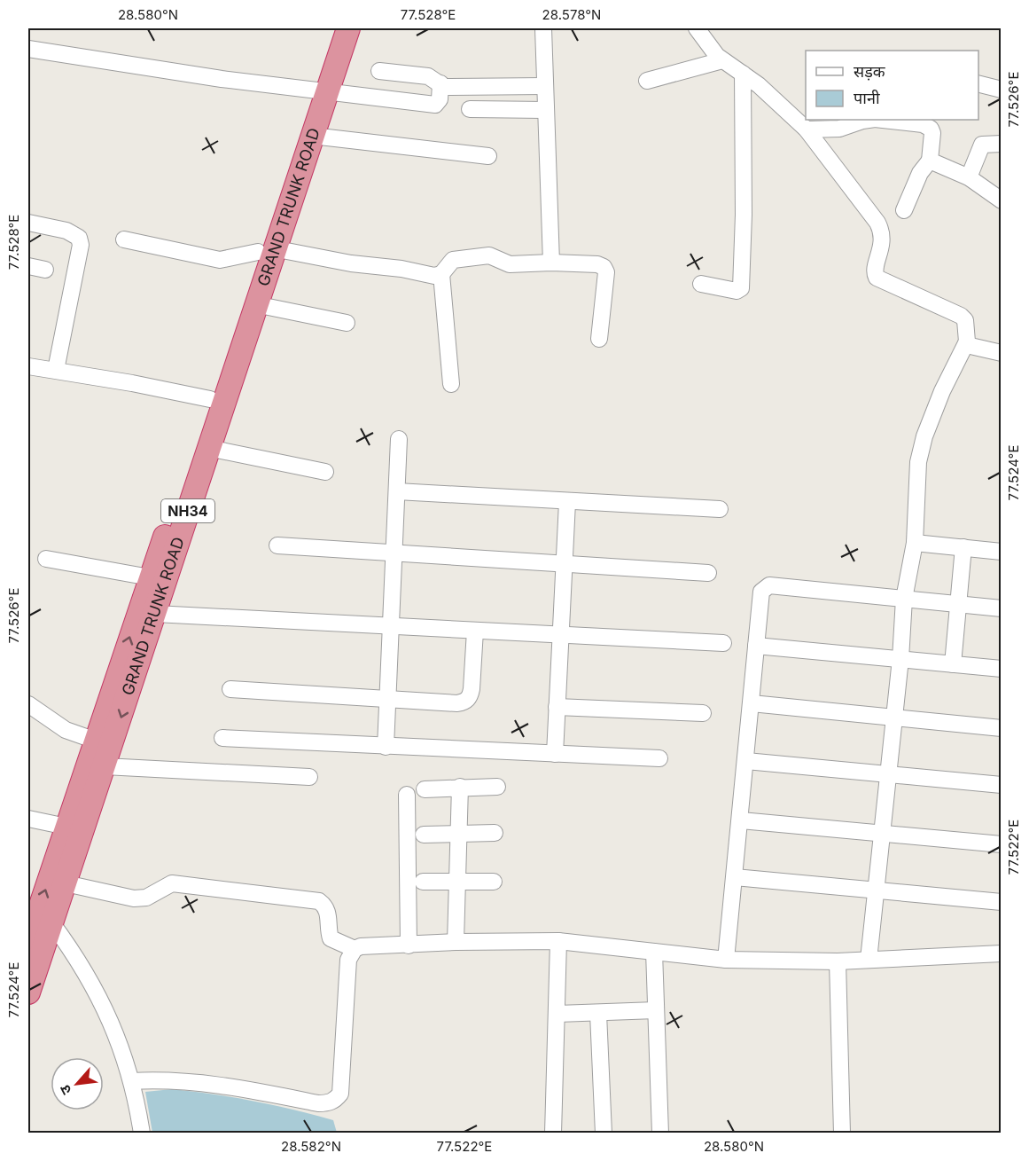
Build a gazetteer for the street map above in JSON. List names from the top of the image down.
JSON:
{
  "streets": {
    "highway": ["GRAND TRUNK ROAD", "NH34"]
  },
  "legend": ["सड़क", "पानी"],
  "north": "bottom left",
  "coordinates": [
    "28.580°N",
    "77.528°E",
    "28.578°N",
    "77.526°E",
    "77.524°E",
    "77.522°E",
    "28.582°N"
  ]
}
